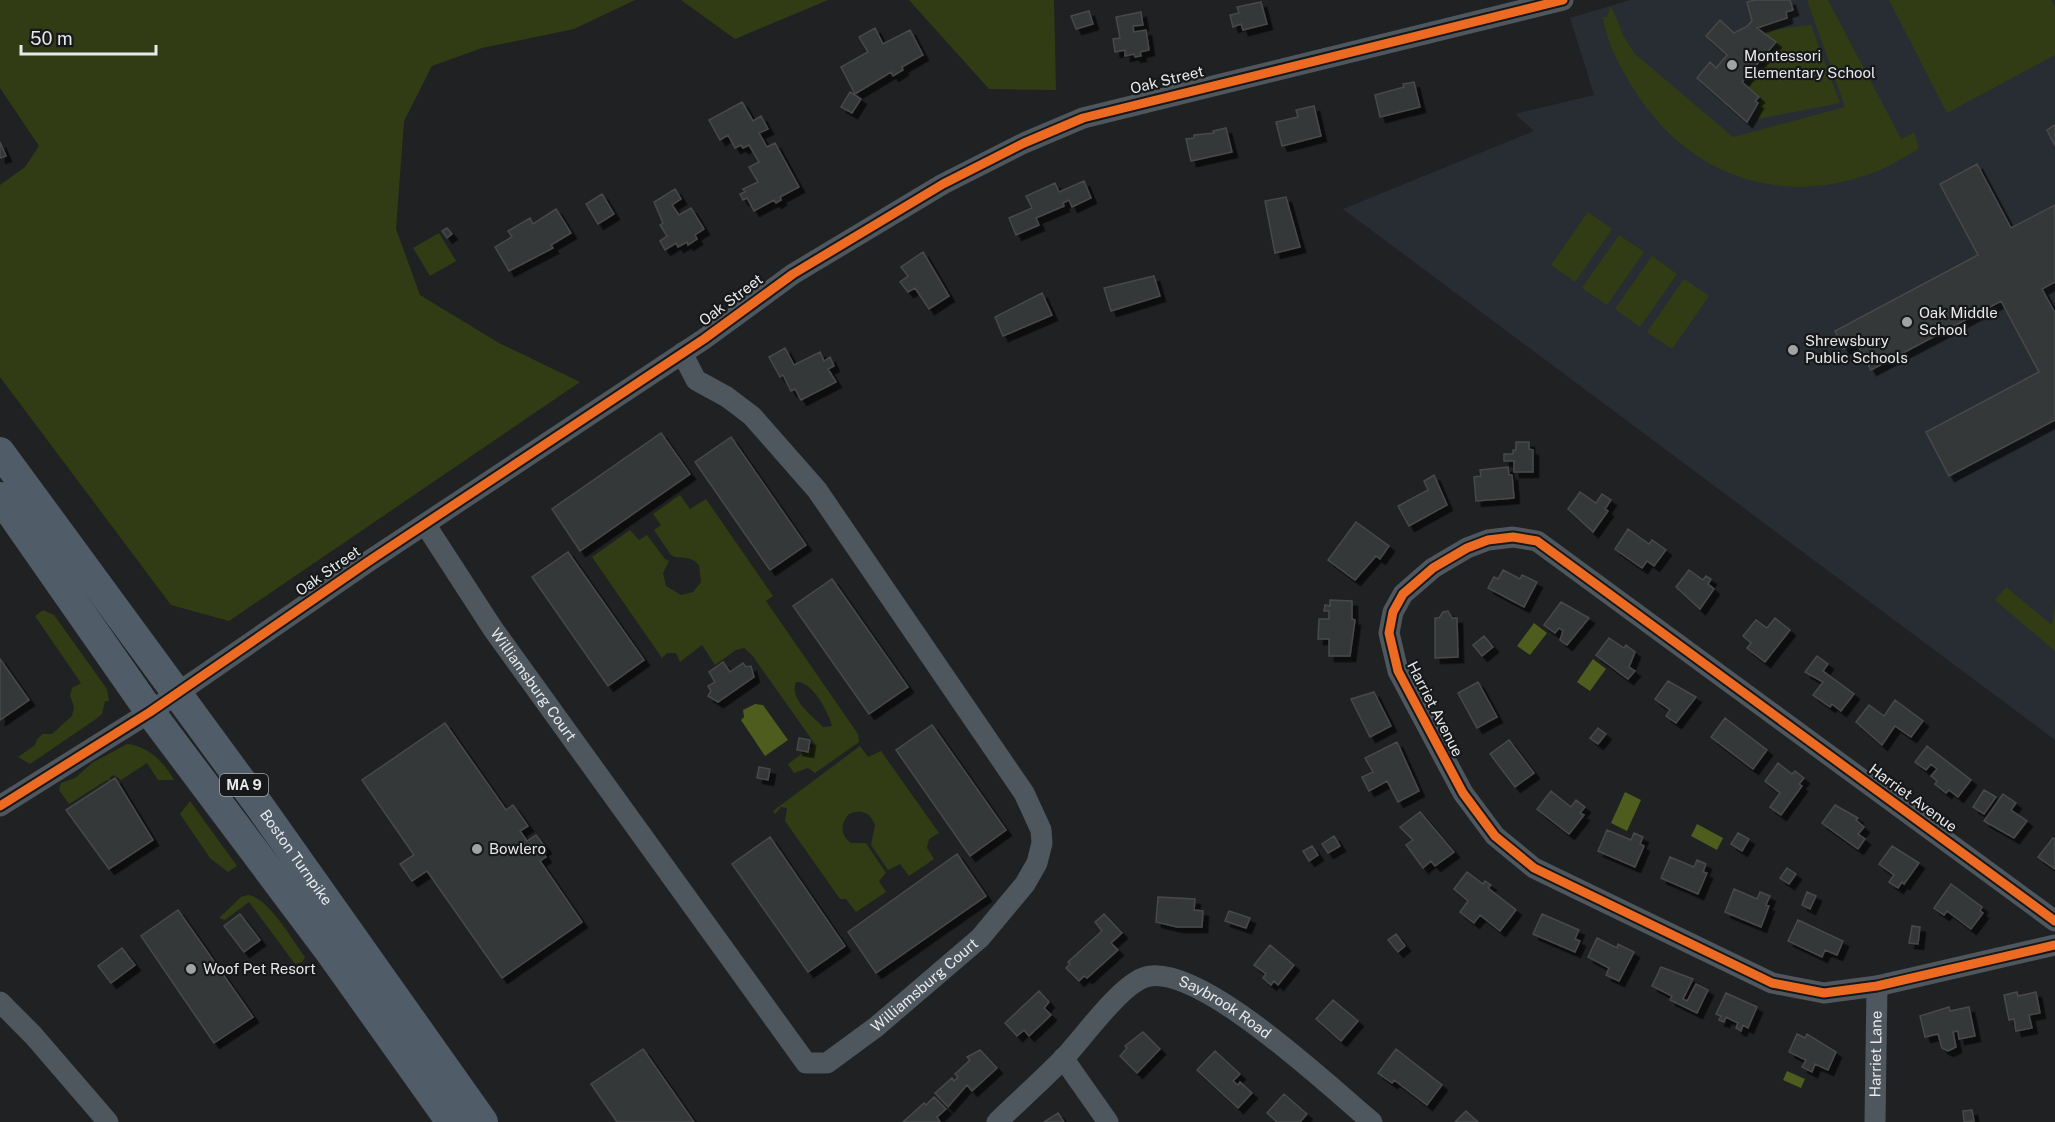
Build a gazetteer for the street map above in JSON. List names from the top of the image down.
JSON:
{
  "streets": {
    "highway": ["MA 9", "Boston Turnpike"],
    "street": [
      "Oak Street",
      "Williamsburg Court",
      "Harriet Avenue",
      "Saybrook Road",
      "Harriet Lane"
    ]
  },
  "crossings": [
    ["Oak Street", "Williamsburg Court"],
    ["Oak Street", "Boston Turnpike"],
    ["Harriet Avenue", "Harriet Lane"]
  ],
  "places": [
    "Montessori Elementary School",
    "Oak Middle School",
    "Shrewsbury Public Schools",
    "Bowlero",
    "Woof Pet Resort"
  ],
  "scale_bar": "50 m"
}
